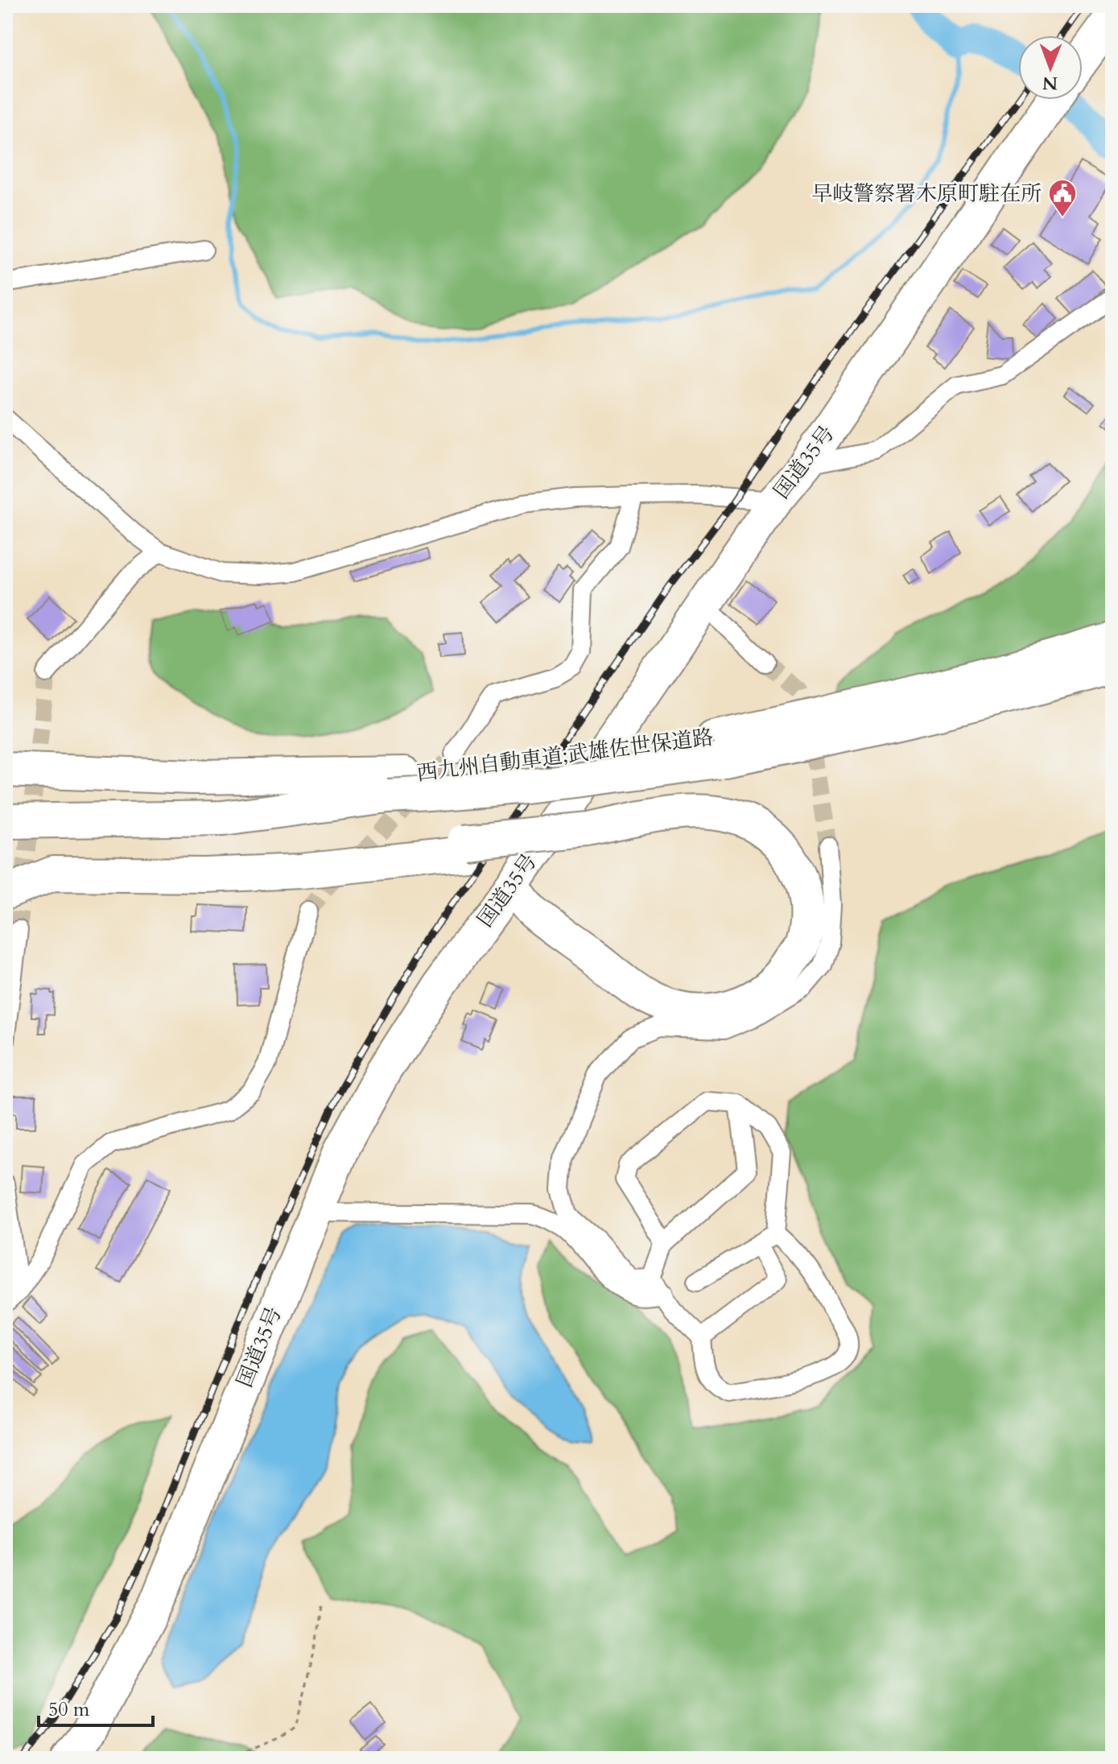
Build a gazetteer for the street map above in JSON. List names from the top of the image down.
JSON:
{
  "streets": {
    "highway": ["国道35号", "西九州自動車道;武雄佐世保道路"]
  },
  "places": {
    "public building": ["早岐警察署木原町駐在所"]
  },
  "scale_bar": "50 m",
  "north": "bottom"
}
